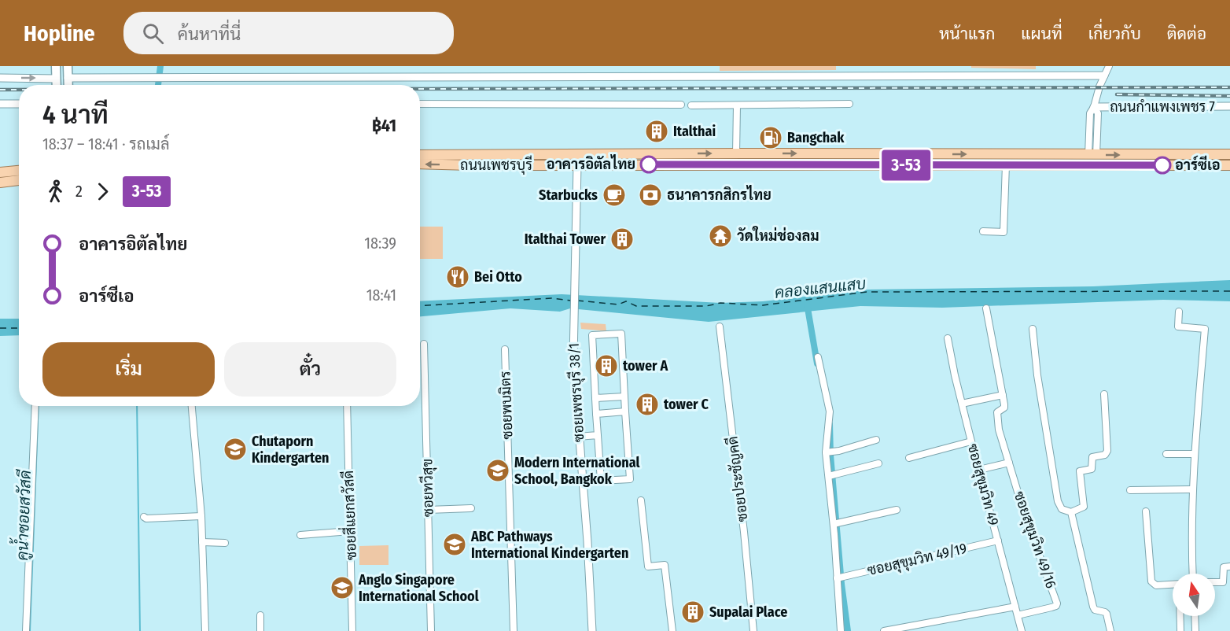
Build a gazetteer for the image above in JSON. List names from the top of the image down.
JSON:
{
  "streets": {
    "main road": ["ถนนเพชรบุรี"],
    "street": [
      "ถนนกำแพงเพชร 7",
      "ซอยเพชรบุรี 38/1",
      "ซอยพบมิตร",
      "ซอยประชัญคดี",
      "ซอยสุขุมวิท 49",
      "ซอยทวีสุข",
      "ซอยสี่แยกสวัสดี",
      "ซอยสุขุมวิท 49/16",
      "ซอยสุขุมวิท 49/19"
    ]
  },
  "crossings": [
    ["ถนนเพชรบุรี", "ซอยเพชรบุรี 38/1"],
    ["ซอยสุขุมวิท 49", "ซอยสุขุมวิท 49/16"],
    ["ซอยสุขุมวิท 49", "ซอยสุขุมวิท 49/19"]
  ],
  "water": ["คลองแสนแสบ", "คูน้ำซอยสวัสดี"],
  "places": {
    "building": [
      "Italthai",
      "Italthai Tower",
      "tower A",
      "tower C",
      "Supalai Place"
    ],
    "fuel station": ["Bangchak"],
    "other": ["อาคารอิตัลไทย", "อาร์ซีเอ"],
    "cafe": ["Starbucks"],
    "bank": ["ธนาคารกสิกรไทย"],
    "temple": ["วัดใหม่ช่องลม"],
    "restaurant": ["Bei Otto"],
    "school or university": [
      "Chutaporn Kindergarten",
      "Modern International School, Bangkok",
      "ABC Pathways International Kindergarten",
      "Anglo Singapore International School"
    ]
  },
  "lines": ["bus line 3-53"],
  "north": "top",
  "page": {
    "header": "Hopline",
    "search": "ค้นหาที่นี่",
    "nav": [
      "หน้าแรก",
      "แผนที่",
      "เกี่ยวกับ",
      "ติดต่อ"
    ],
    "on_map": "3-53",
    "heading": ["4 นาที", "18:37 – 18:41 · รถเมล์", "฿41"],
    "legs": ["2", "3-53"],
    "list": [
      {
        "name": "อาคารอิตัลไทย",
        "value": "18:39"
      },
      {
        "name": "อาร์ซีเอ",
        "value": "18:41"
      }
    ],
    "buttons": ["เริ่ม", "ตั๋ว"]
  }
}
